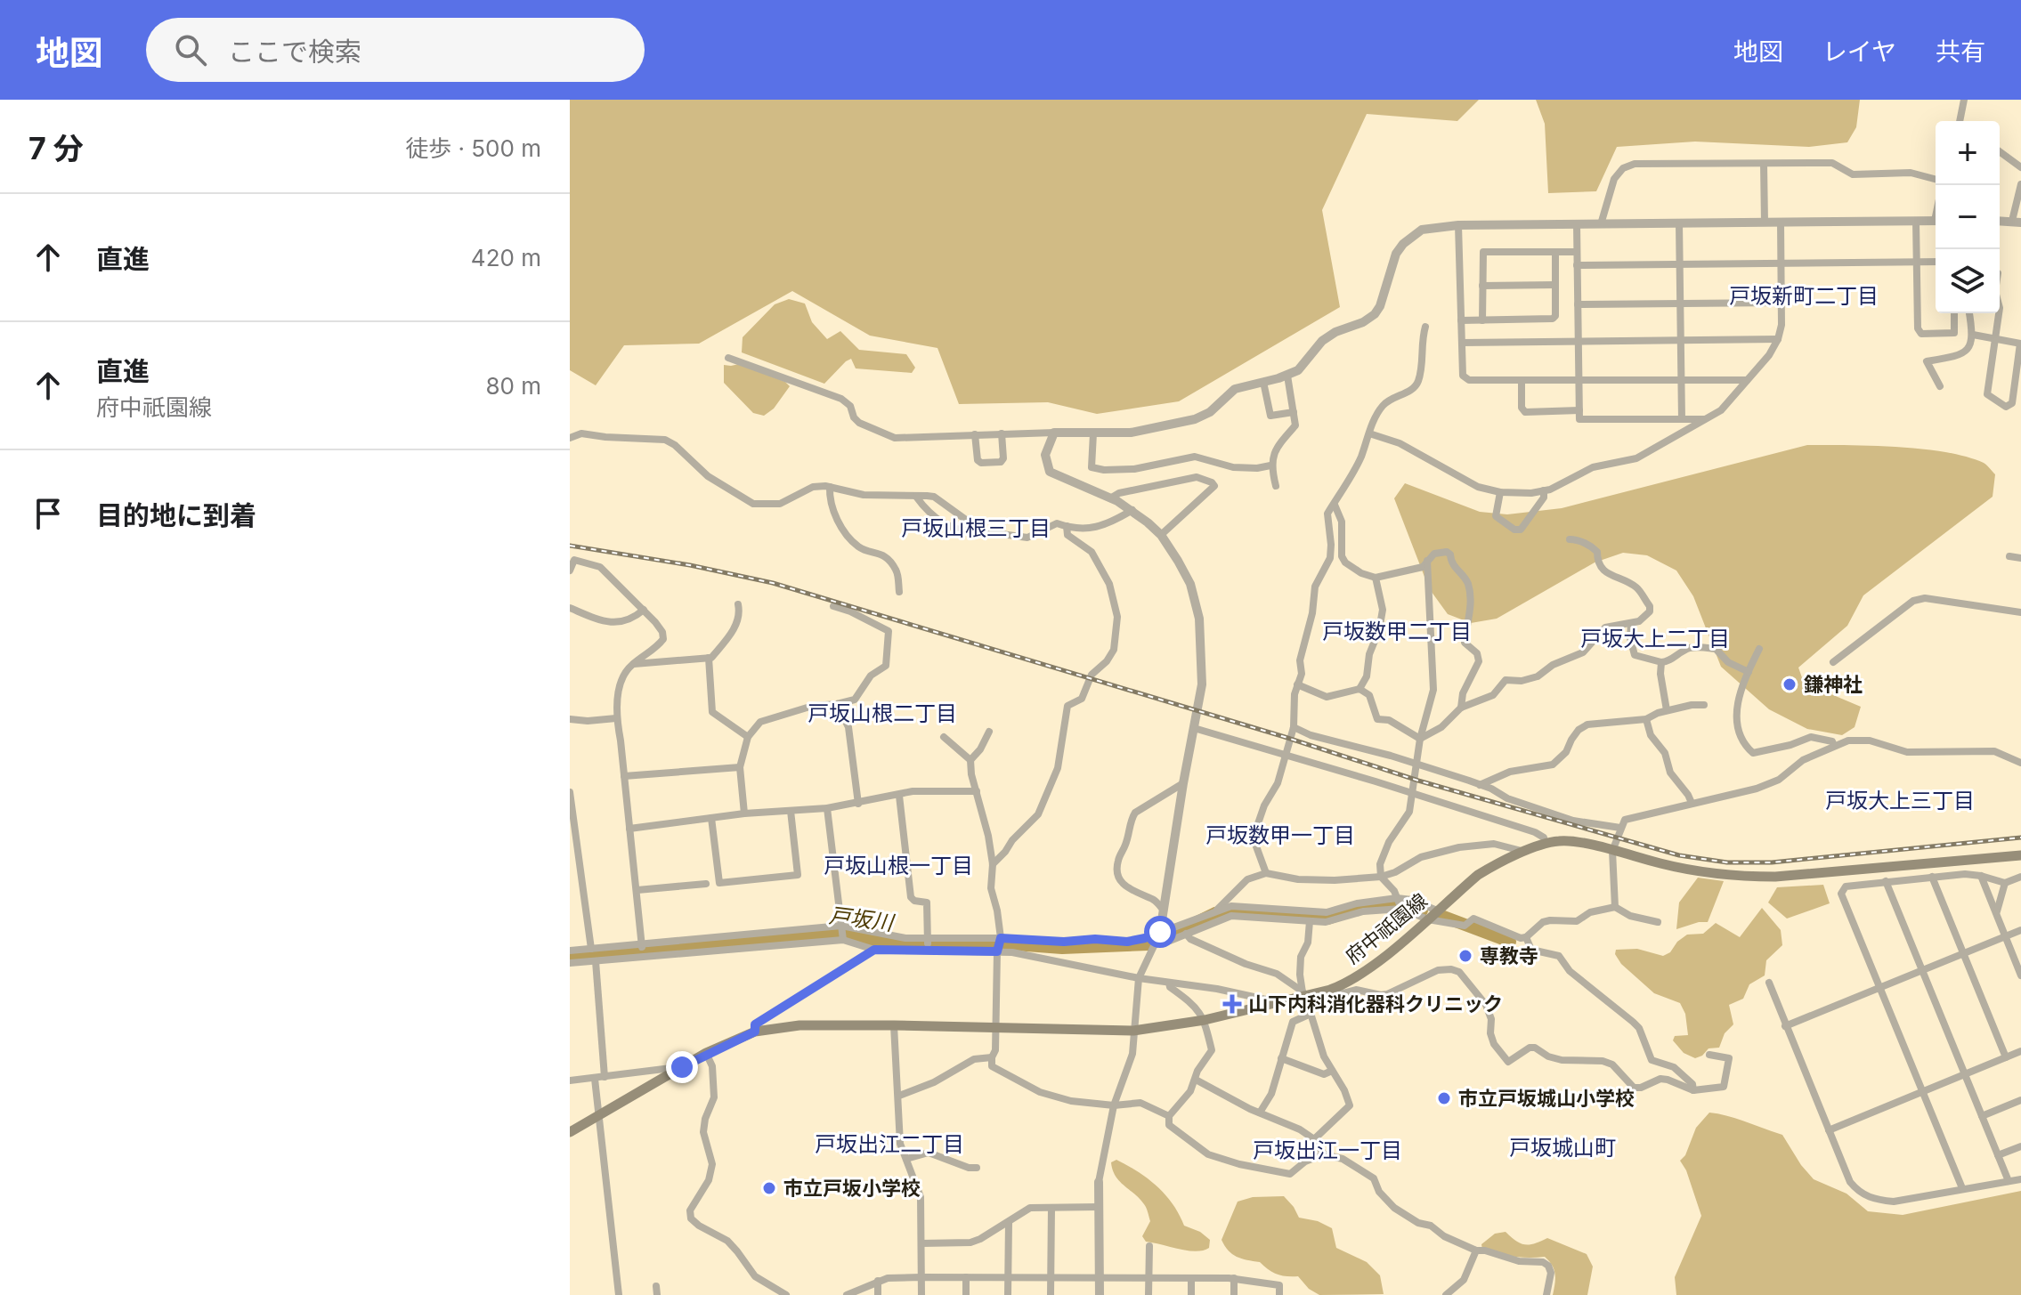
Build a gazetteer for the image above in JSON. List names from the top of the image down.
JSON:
{
  "streets": {
    "main road": ["府中祇園線"]
  },
  "districts": [
    "戸坂新町二丁目",
    "戸坂山根三丁目",
    "戸坂数甲二丁目",
    "戸坂大上二丁目",
    "戸坂山根二丁目",
    "戸坂大上三丁目",
    "戸坂数甲一丁目",
    "戸坂山根一丁目",
    "戸坂出江二丁目",
    "戸坂城山町",
    "戸坂出江一丁目"
  ],
  "water": ["戸坂川"],
  "places": {
    "other": [
      "鎌神社",
      "専教寺",
      "市立戸坂城山小学校",
      "市立戸坂小学校"
    ],
    "health": ["山下内科消化器科クリニック"]
  },
  "page": {
    "header": "地図",
    "search": "ここで検索",
    "nav": ["地図", "レイヤ", "共有"],
    "heading": ["7 分", "徒歩 · 500 m"],
    "map_buttons": ["+", "−"],
    "list": [
      ["直進", "420 m"],
      ["直進", "府中祇園線", "80 m"],
      "目的地に到着"
    ]
  }
}
